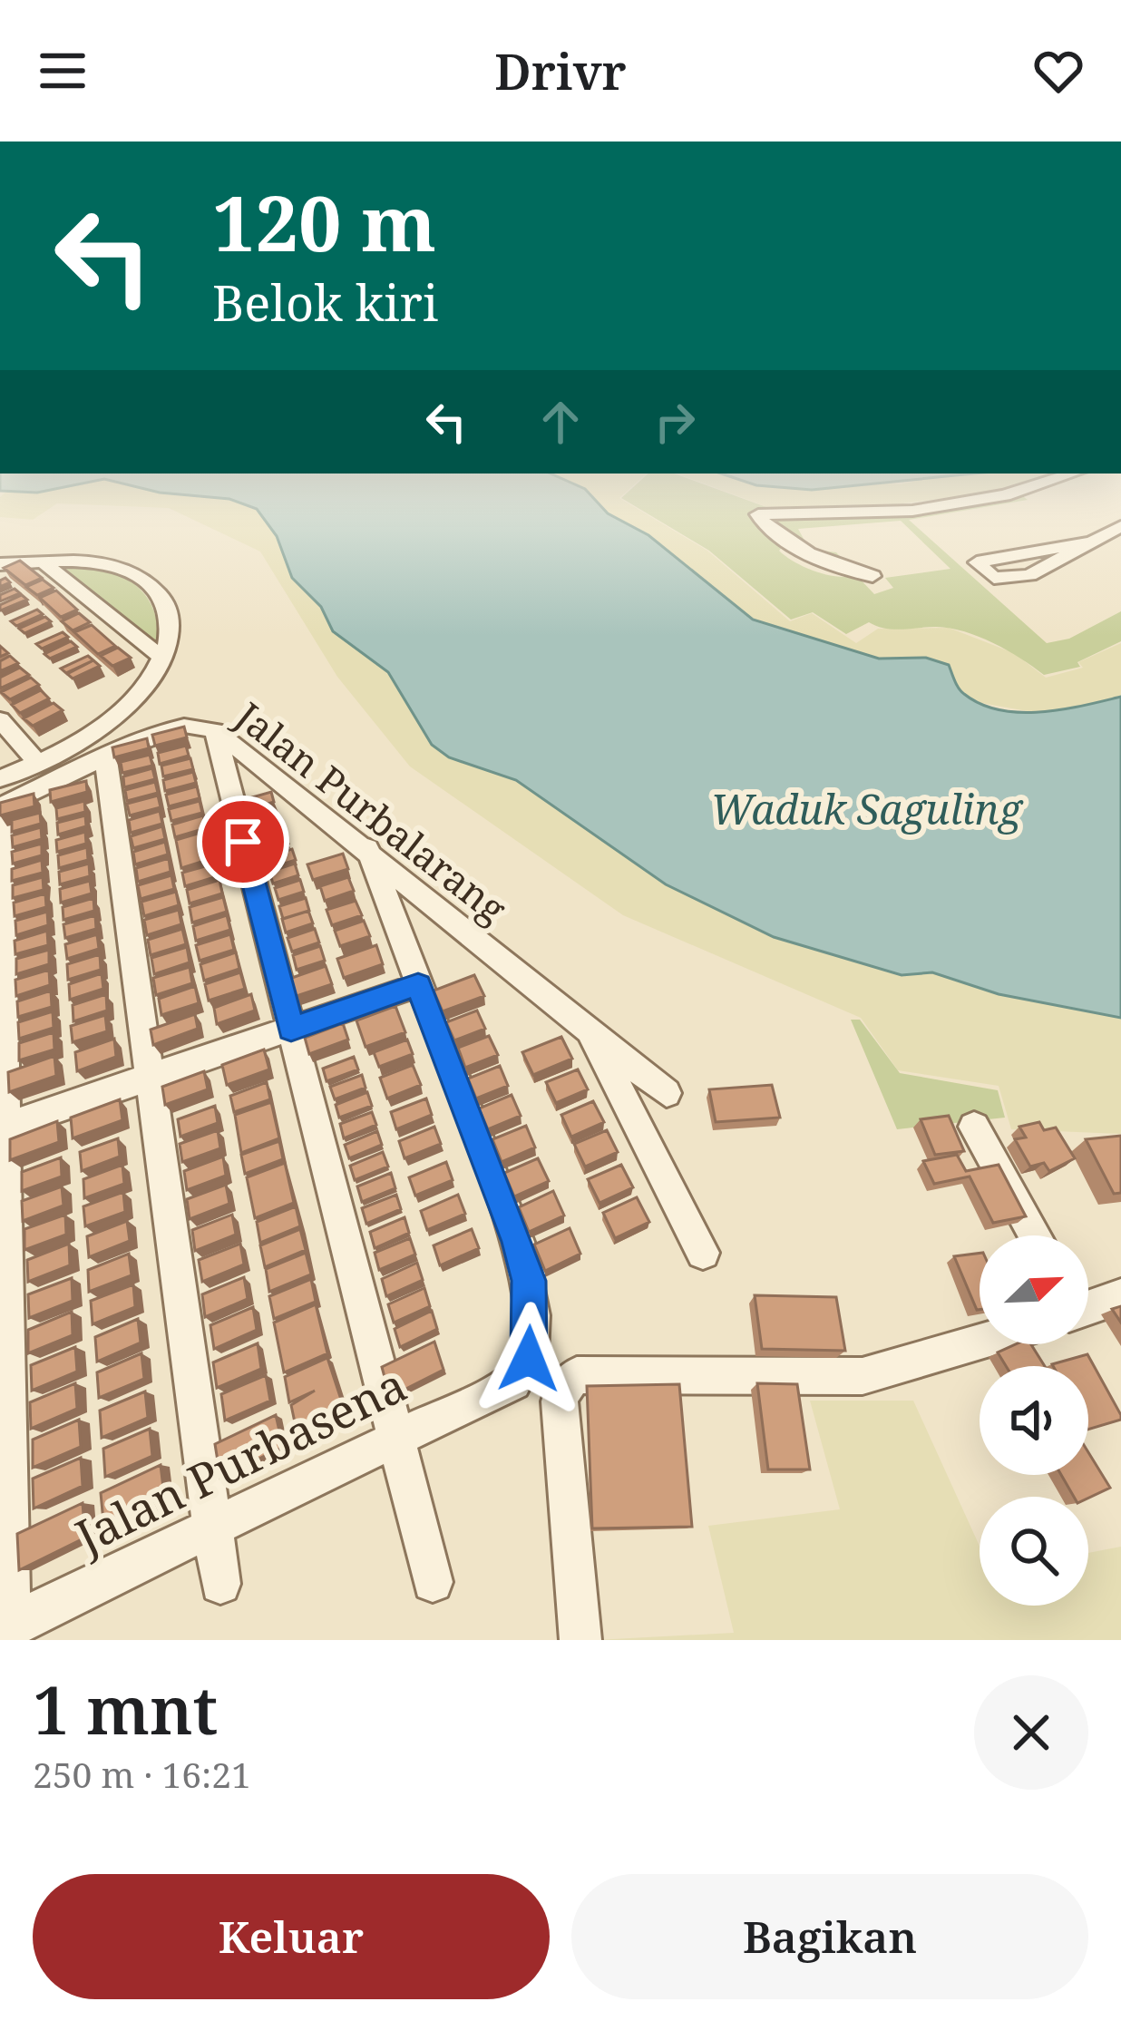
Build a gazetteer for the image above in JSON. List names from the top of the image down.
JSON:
{
  "streets": {
    "street": ["Jalan Purbalarang", "Jalan Purbasena"]
  },
  "water": ["Waduk Saguling"],
  "north": "top right",
  "page": {
    "header": "Drivr",
    "turn": ["120 m", "Belok kiri"],
    "heading": ["1 mnt", "250 m · 16:21"],
    "buttons": ["Keluar", "Bagikan"]
  }
}
